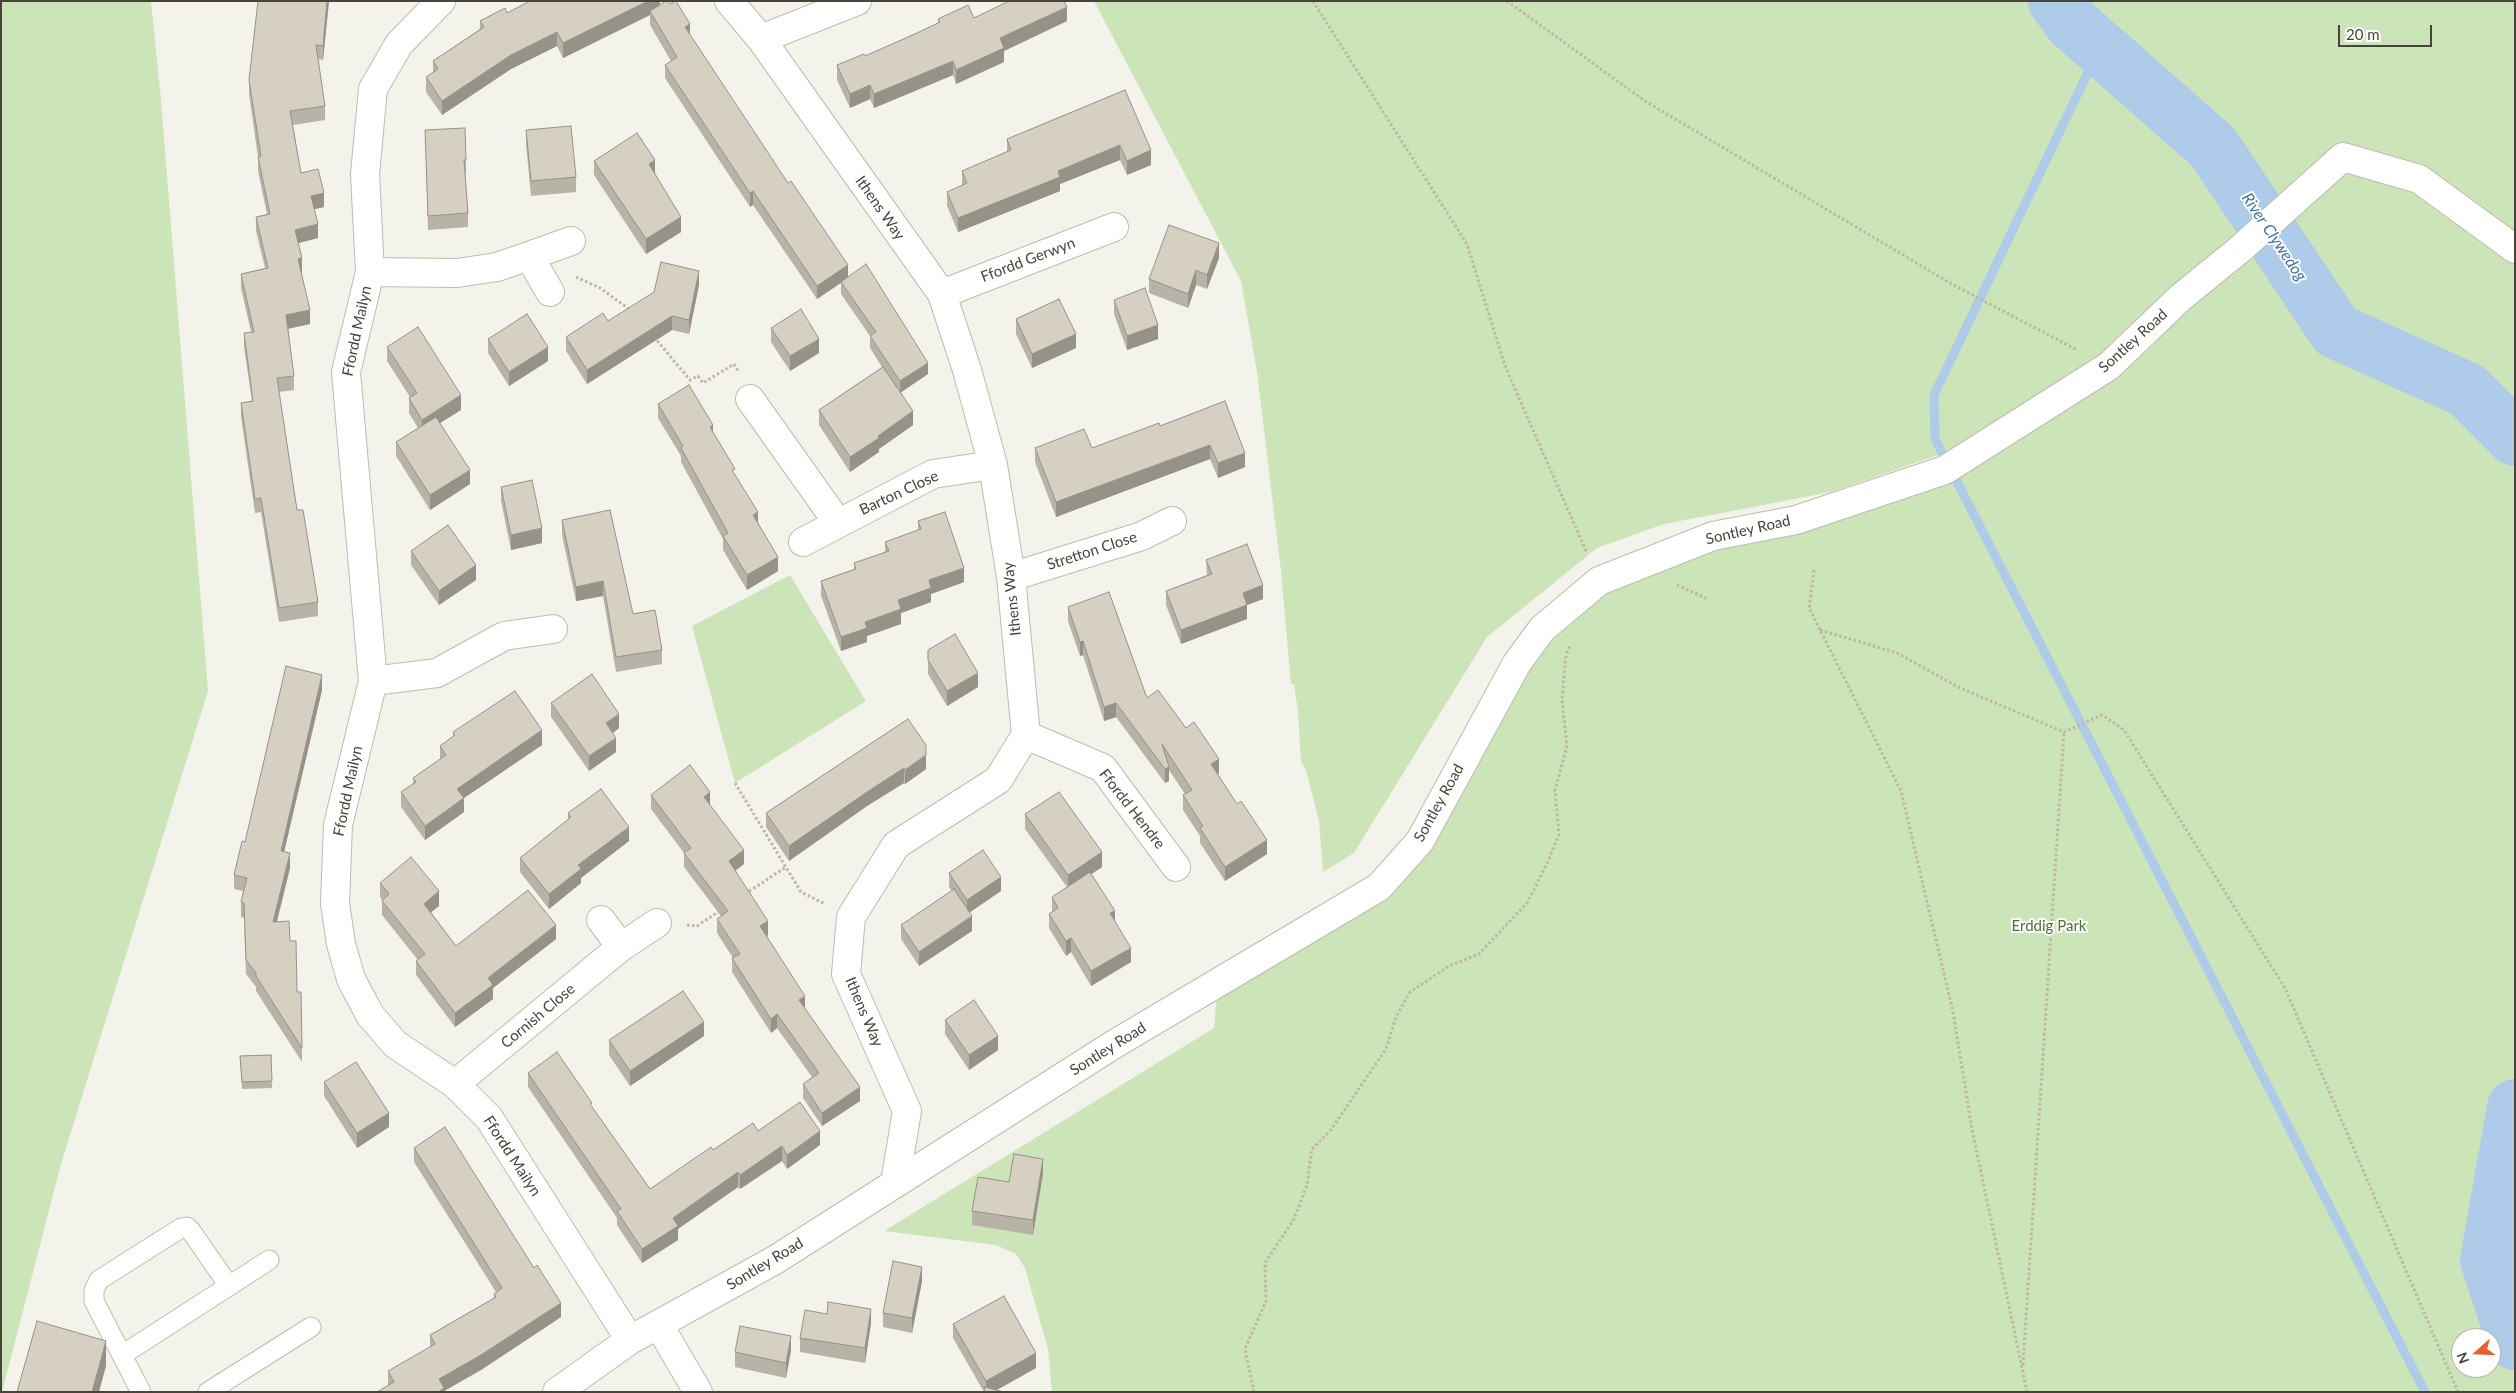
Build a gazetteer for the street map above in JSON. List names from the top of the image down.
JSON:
{
  "streets": {
    "street": [
      "Ithens Way",
      "Ffordd Gerwyn",
      "Ffordd Mailyn",
      "Sontley Road",
      "Barton Close",
      "Stretton Close",
      "Ffordd Hendre",
      "Cornish Close"
    ]
  },
  "crossings": [
    ["Ithens Way", "Ffordd Gerwyn"],
    ["Ithens Way", "Sontley Road"],
    ["Ithens Way", "Barton Close"],
    ["Ithens Way", "Stretton Close"],
    ["Ithens Way", "Ffordd Hendre"],
    ["Ffordd Mailyn", "Sontley Road"],
    ["Ffordd Mailyn", "Cornish Close"]
  ],
  "water": ["River Clywedog"],
  "parks": ["Erddig Park"],
  "scale_bar": "20 m",
  "north": "left"
}
